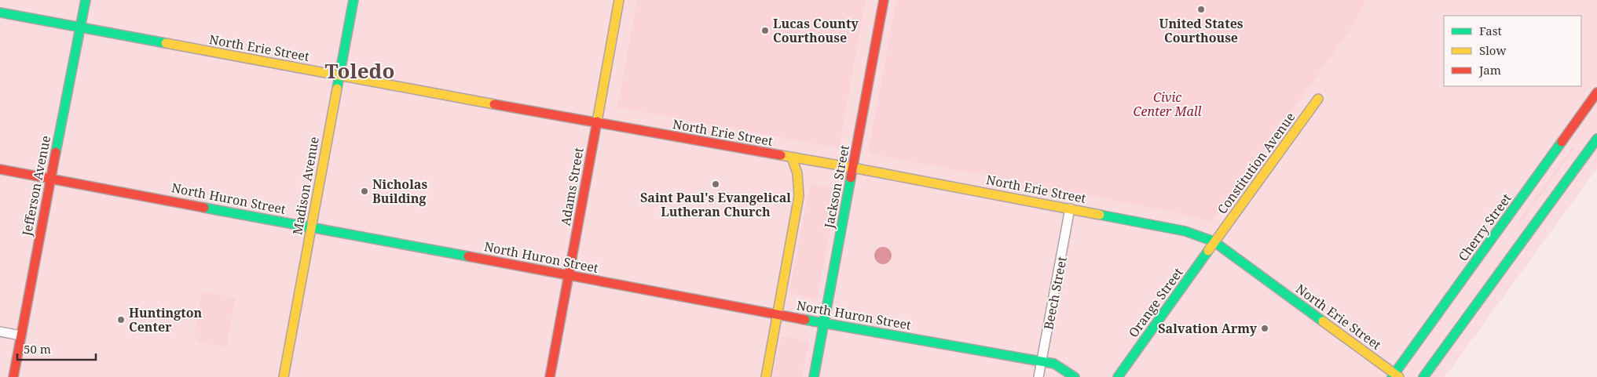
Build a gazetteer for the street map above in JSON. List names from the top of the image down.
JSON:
{
  "streets": {
    "street": [
      "North Erie Street",
      "Constitution Avenue",
      "Jefferson Avenue",
      "Madison Avenue",
      "Adams Street",
      "Jackson Street",
      "North Huron Street",
      "Cherry Street",
      "Beech Street",
      "Orange Street"
    ]
  },
  "crossings": [
    ["North Erie Street", "Constitution Avenue"],
    ["North Erie Street", "Jefferson Avenue"],
    ["North Erie Street", "Madison Avenue"],
    ["North Erie Street", "Adams Street"],
    ["North Erie Street", "Jackson Street"],
    ["North Erie Street", "Cherry Street"],
    ["North Erie Street", "Beech Street"],
    ["North Erie Street", "Orange Street"],
    ["Constitution Avenue", "Orange Street"],
    ["Jefferson Avenue", "North Huron Street"],
    ["Madison Avenue", "North Huron Street"],
    ["Adams Street", "North Huron Street"],
    ["Jackson Street", "North Huron Street"],
    ["North Huron Street", "Beech Street"]
  ],
  "districts": ["Toledo"],
  "parks": ["Civic Center Mall"],
  "places": [
    "United States Courthouse",
    "Lucas County Courthouse",
    "Saint Paul's Evangelical Lutheran Church",
    "Nicholas Building",
    "Huntington Center",
    "Salvation Army"
  ],
  "legend": ["Fast", "Slow", "Jam"],
  "scale_bar": "50 m"
}
